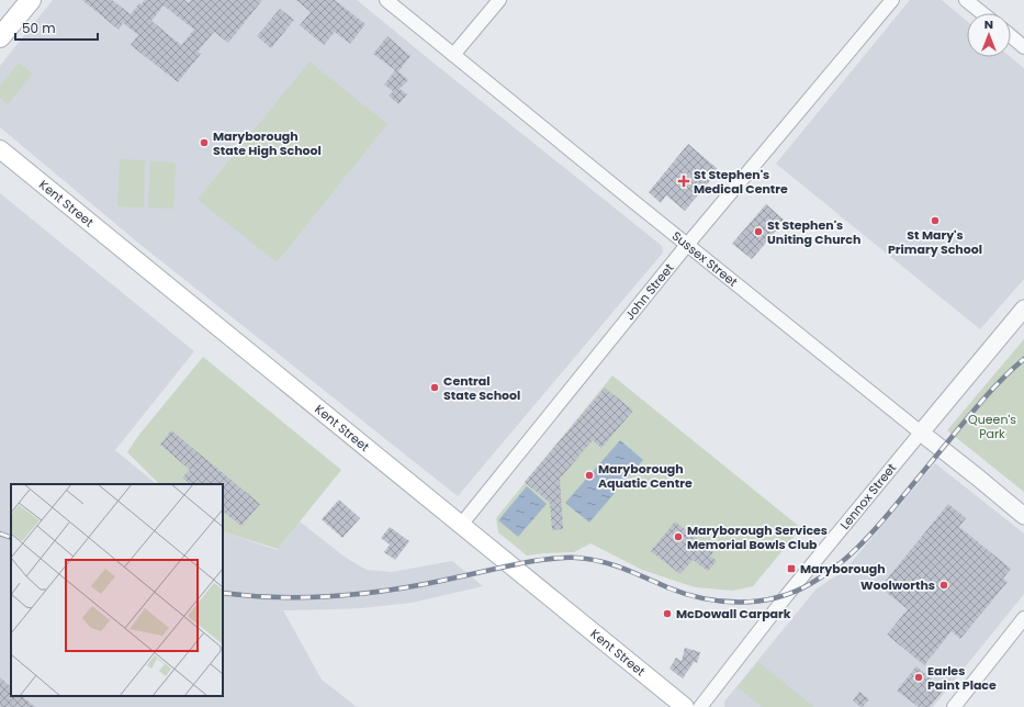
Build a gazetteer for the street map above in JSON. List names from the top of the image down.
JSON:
{
  "streets": {
    "main road": ["Kent Street"],
    "street": ["Sussex Street", "John Street", "Lennox Street"]
  },
  "crossings": [
    ["Kent Street", "John Street"],
    ["Sussex Street", "John Street"],
    ["Sussex Street", "Lennox Street"]
  ],
  "parks": ["Queen's Park"],
  "places": {
    "other": [
      "Maryborough State High School",
      "St Mary's Primary School",
      "St Stephen's Uniting Church",
      "Central State School",
      "Maryborough Aquatic Centre",
      "Maryborough Services Memorial Bowls Club",
      "Woolworths",
      "McDowall Carpark",
      "Earles Paint Place"
    ],
    "health": ["St Stephen's Medical Centre"],
    "transit": ["Maryborough"]
  },
  "scale_bar": "50 m",
  "north": "top"
}
